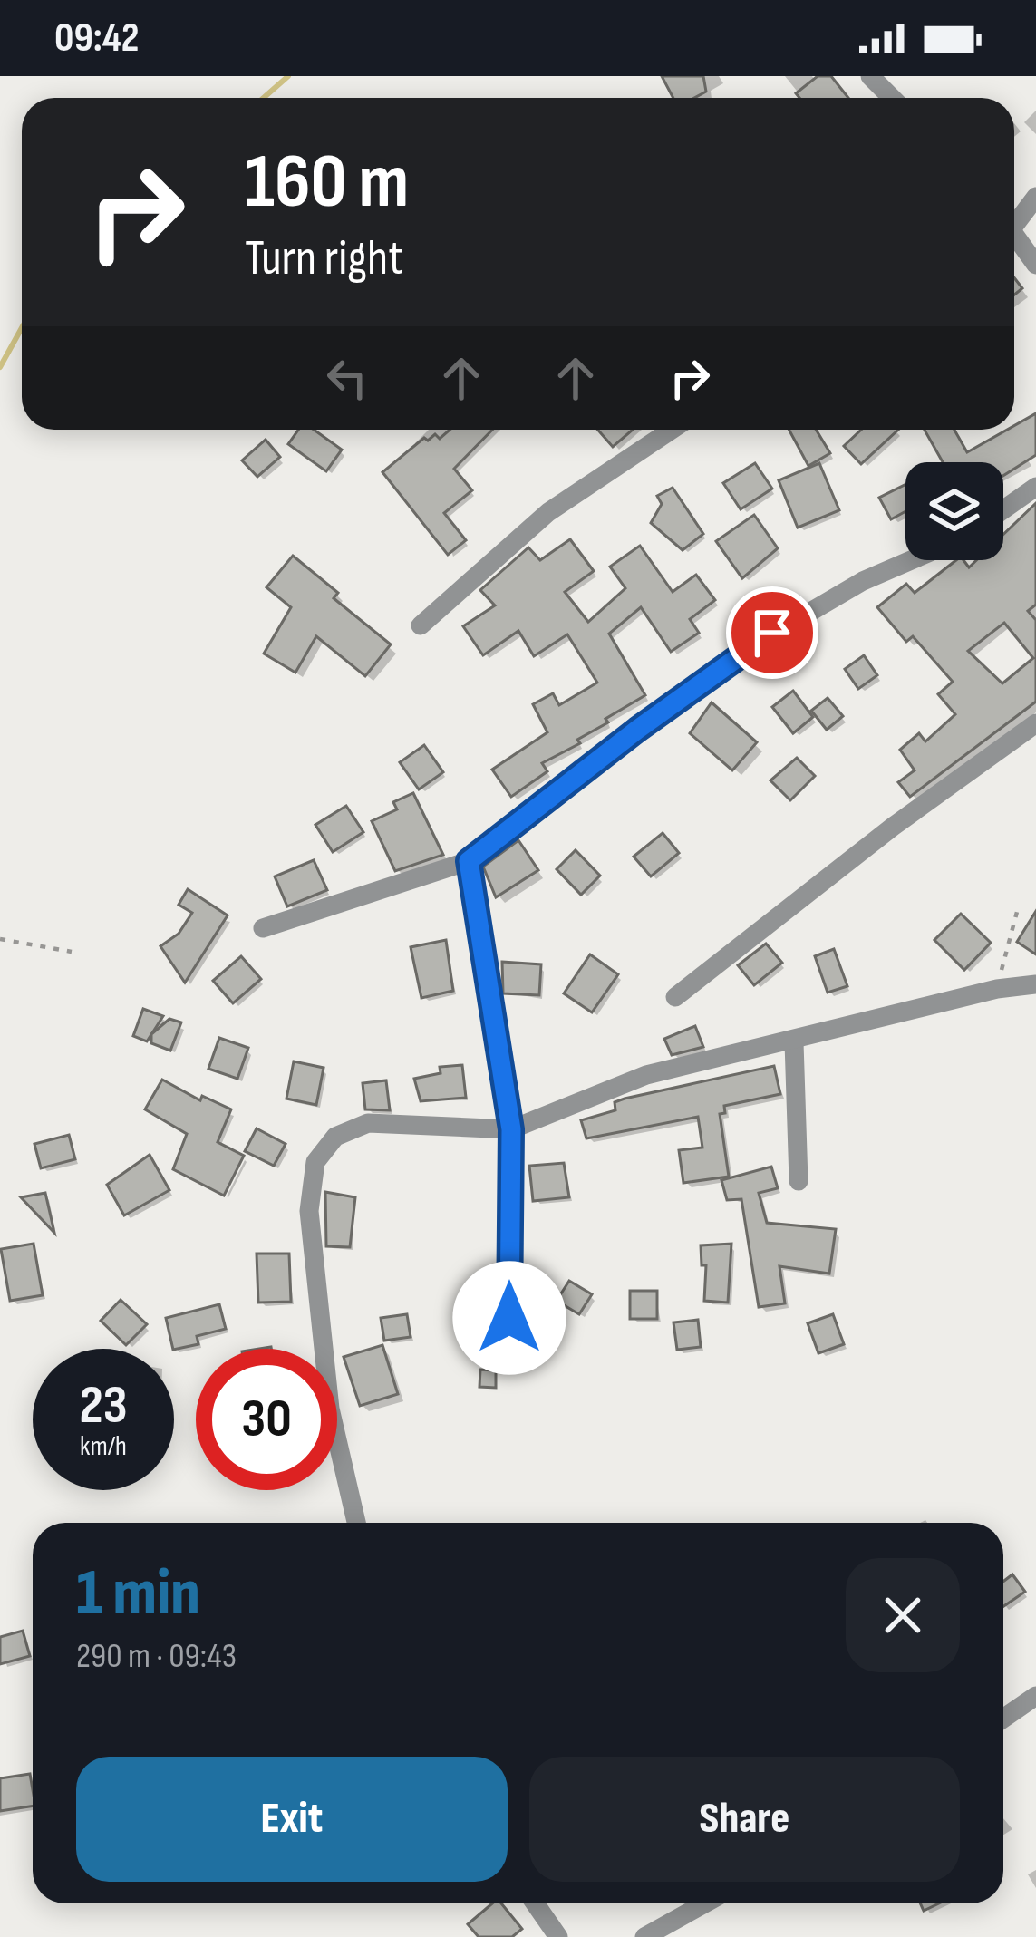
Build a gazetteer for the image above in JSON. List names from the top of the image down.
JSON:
{
  "page": {
    "status": "09:42",
    "turn": ["160 m", "Turn right"],
    "speed": "23 km/h",
    "limit": "30",
    "heading": ["1 min", "290 m · 09:43"],
    "buttons": ["Exit", "Share"]
  }
}
